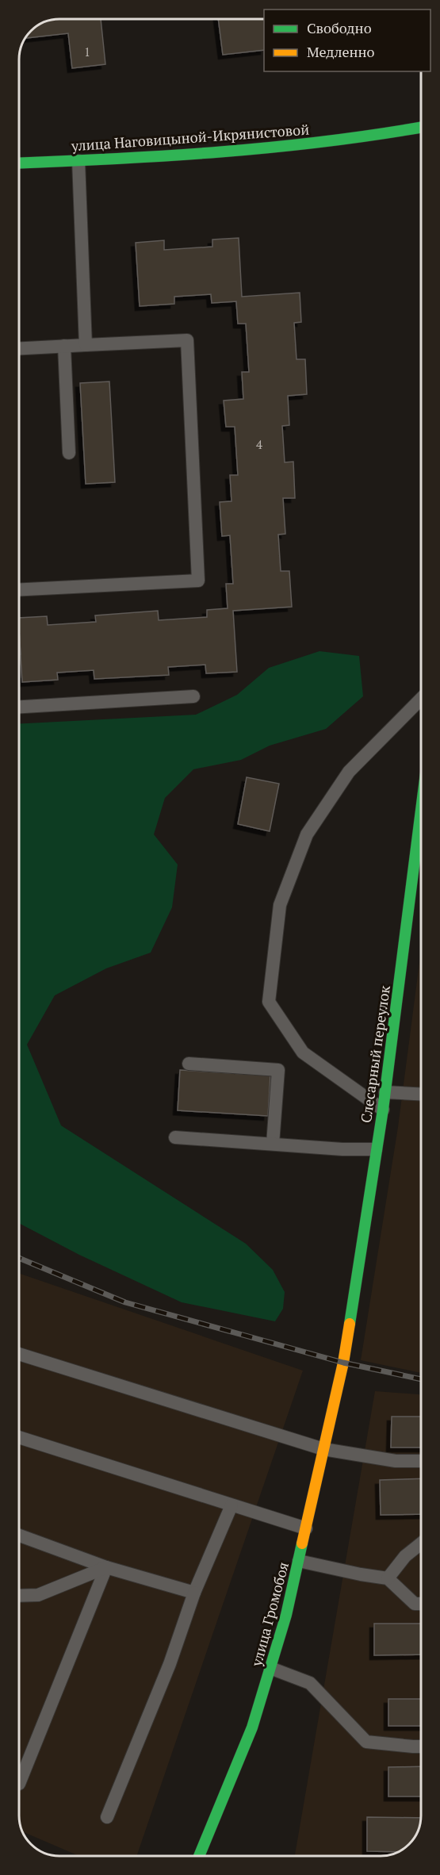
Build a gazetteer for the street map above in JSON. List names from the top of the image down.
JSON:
{
  "streets": {
    "main road": ["улица Наговицыной-Икрянистовой", "Слесарный переулок", "улица Громобоя"]
  },
  "crossings": [
    ["Слесарный переулок", "улица Громобоя"]
  ],
  "house_numbers": ["1", "4"],
  "legend": ["Свободно", "Медленно"]
}
